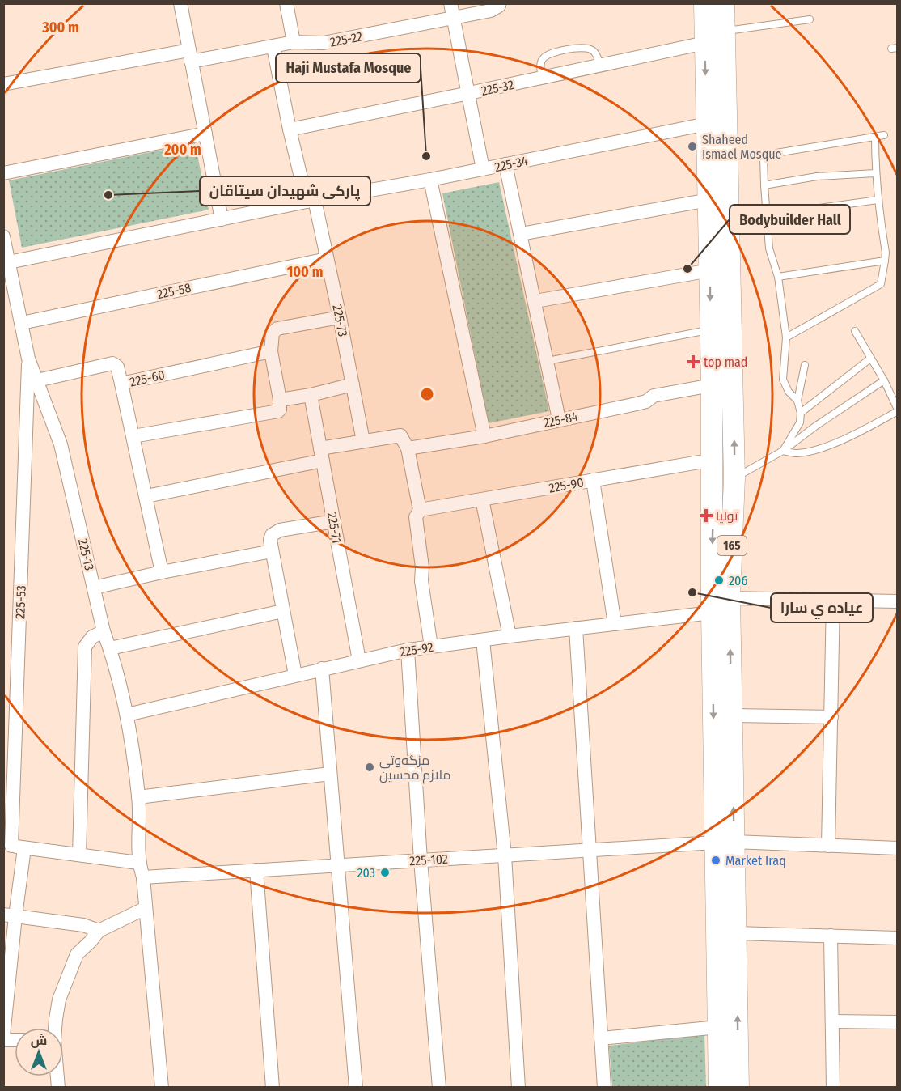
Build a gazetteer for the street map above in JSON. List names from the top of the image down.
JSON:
{
  "streets": {
    "main road": ["165"],
    "street": [
      "225-22",
      "225-32",
      "225-34",
      "225-58",
      "225-73",
      "225-60",
      "225-84",
      "225-90",
      "225-71",
      "225-13",
      "225-53",
      "225-92",
      "225-102"
    ]
  },
  "crossings": [
    ["225-22", "225-73"],
    ["225-32", "225-73"],
    ["225-32", "165"],
    ["225-34", "225-73"],
    ["225-34", "165"],
    ["225-34", "225-13"],
    ["225-58", "225-73"],
    ["225-58", "225-13"],
    ["225-73", "225-84"],
    ["225-60", "225-13"],
    ["225-84", "225-71"],
    ["225-84", "165"],
    ["225-90", "165"],
    ["225-71", "225-92"],
    ["165", "225-92"],
    ["165", "225-102"],
    ["225-13", "225-53"],
    ["225-13", "225-92"],
    ["225-13", "225-102"]
  ],
  "places": {
    "other": [
      "Shaheed Ismael Mosque",
      "Haji Mustafa Mosque",
      "پارکی شهیدان سیتاقان",
      "Bodybuilder Hall",
      "206",
      "عياده ي سارا",
      "مزگه‌وتی ملازم محسین",
      "Market Iraq",
      "203"
    ],
    "health": ["top mad", "تولیا"]
  },
  "north": "top",
  "rings": ["300 m", "200 m", "100 m"]
}
